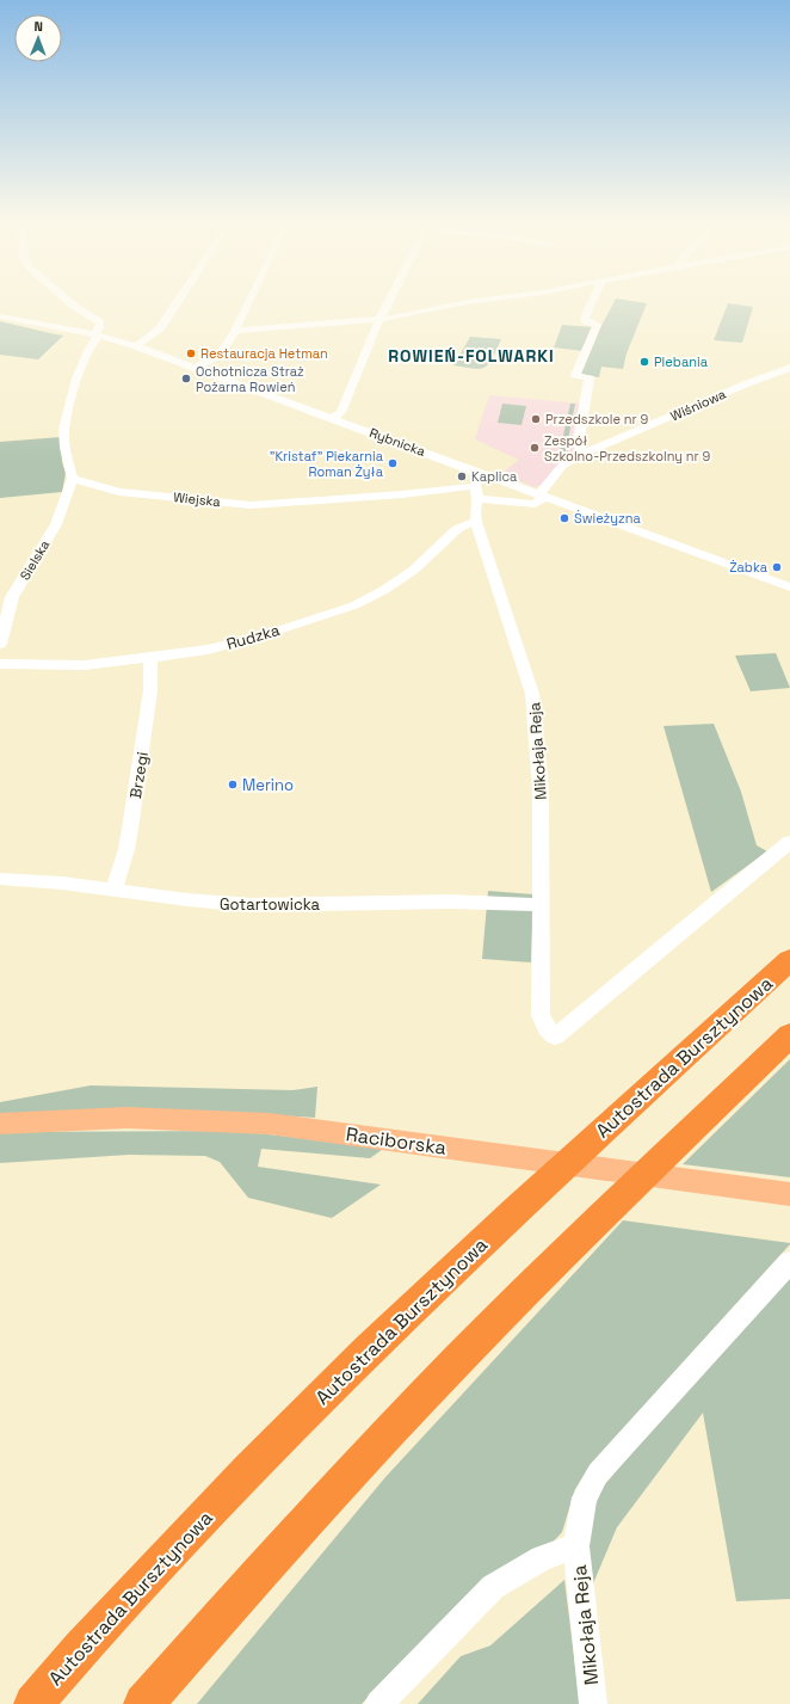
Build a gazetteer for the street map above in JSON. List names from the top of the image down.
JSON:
{
  "streets": {
    "highway": ["Autostrada Bursztynowa"],
    "main road": ["Raciborska"],
    "street": [
      "Wiśniowa",
      "Rybnicka",
      "Wiejska",
      "Sielska",
      "Rudzka",
      "Mikołaja Reja",
      "Brzegi",
      "Gotartowicka"
    ]
  },
  "crossings": [
    ["Wiśniowa", "Rybnicka"],
    ["Wiśniowa", "Wiejska"],
    ["Rybnicka", "Wiejska"],
    ["Wiejska", "Sielska"],
    ["Wiejska", "Mikołaja Reja"],
    ["Rudzka", "Mikołaja Reja"],
    ["Rudzka", "Brzegi"],
    ["Mikołaja Reja", "Gotartowicka"],
    ["Brzegi", "Gotartowicka"]
  ],
  "districts": ["ROWIEŃ-FOLWARKI"],
  "places": [
    "Restauracja Hetman",
    "Plebania",
    "Ochotnicza Straż Pożarna Rowień",
    "Przedszkole nr 9",
    "Zespół Szkolno-Przedszkolny nr 9",
    "\"Kristaf\" Piekarnia Roman Żyła",
    "Kaplica",
    "Świeżyzna",
    "Żabka",
    "Merino"
  ],
  "north": "top"
}
